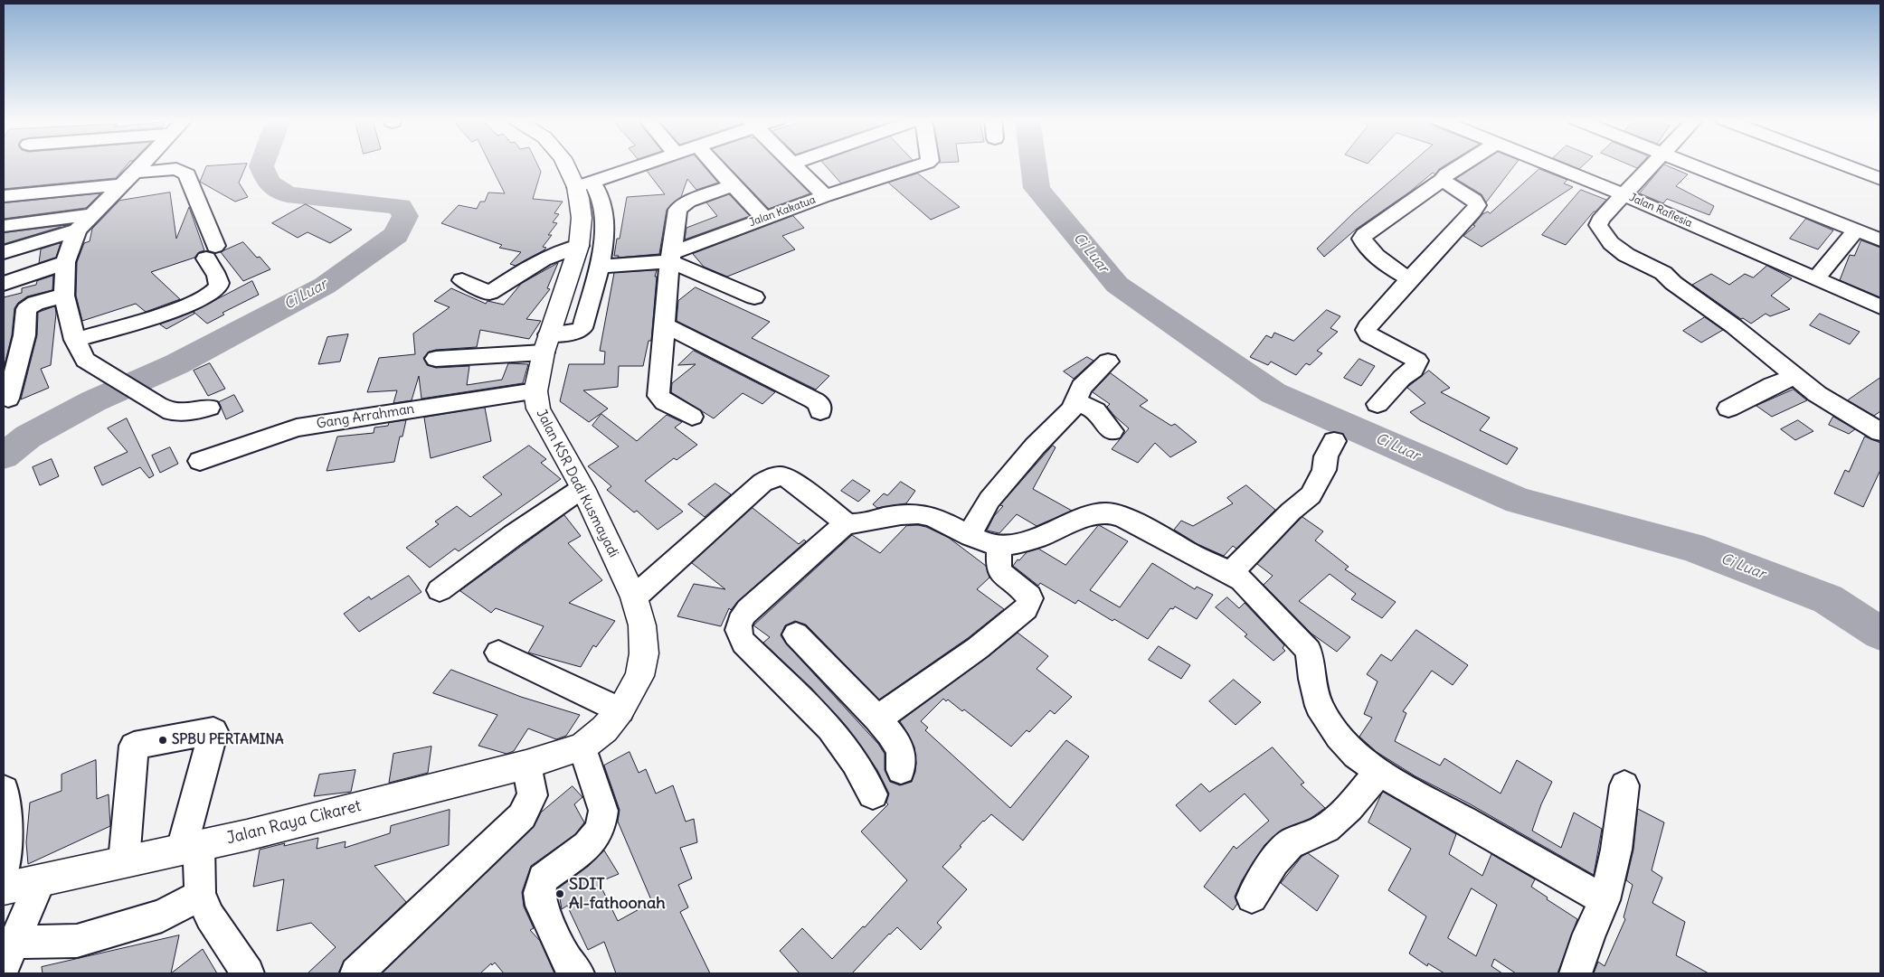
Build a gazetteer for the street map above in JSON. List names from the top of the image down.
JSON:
{
  "streets": {
    "main road": ["Jalan KSR Dadi Kusmayadi", "Jalan Raya Cikaret"],
    "street": ["Jalan Raflesia", "Jalan Kakatua", "Gang Arrahman"]
  },
  "crossings": [
    ["Gang Arrahman", "Jalan KSR Dadi Kusmayadi"],
    ["Jalan KSR Dadi Kusmayadi", "Jalan Raya Cikaret"]
  ],
  "water": ["Ci Luar"],
  "places": ["SPBU PERTAMINA", "SDIT Al-fathoonah"]
}
